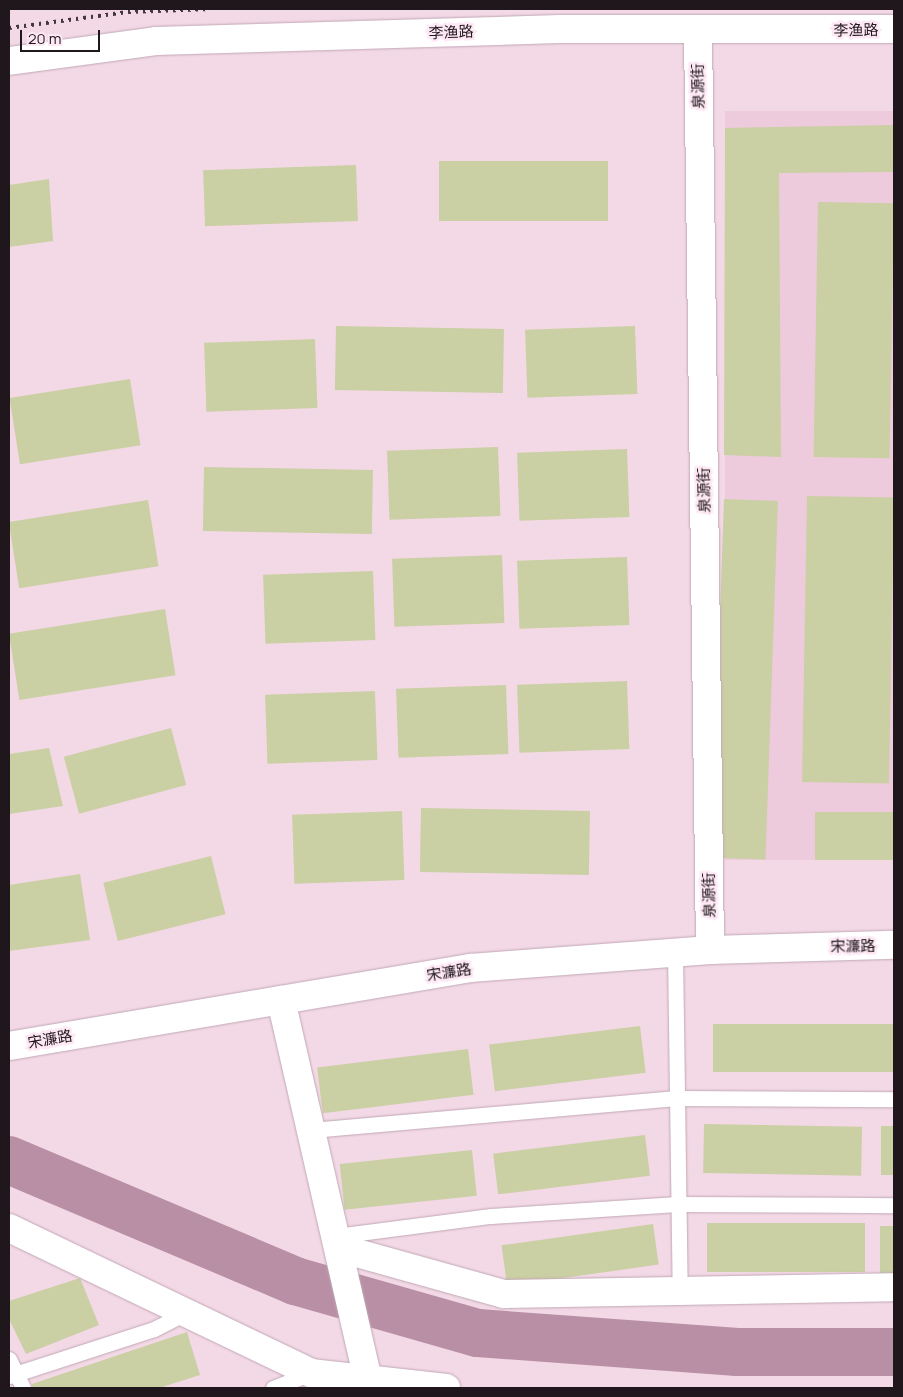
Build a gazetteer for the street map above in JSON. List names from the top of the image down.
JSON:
{
  "streets": {
    "street": ["李渔路", "泉源街", "宋濂路"]
  },
  "crossings": [
    ["李渔路", "泉源街"],
    ["泉源街", "宋濂路"]
  ],
  "scale_bar": "20 m"
}
